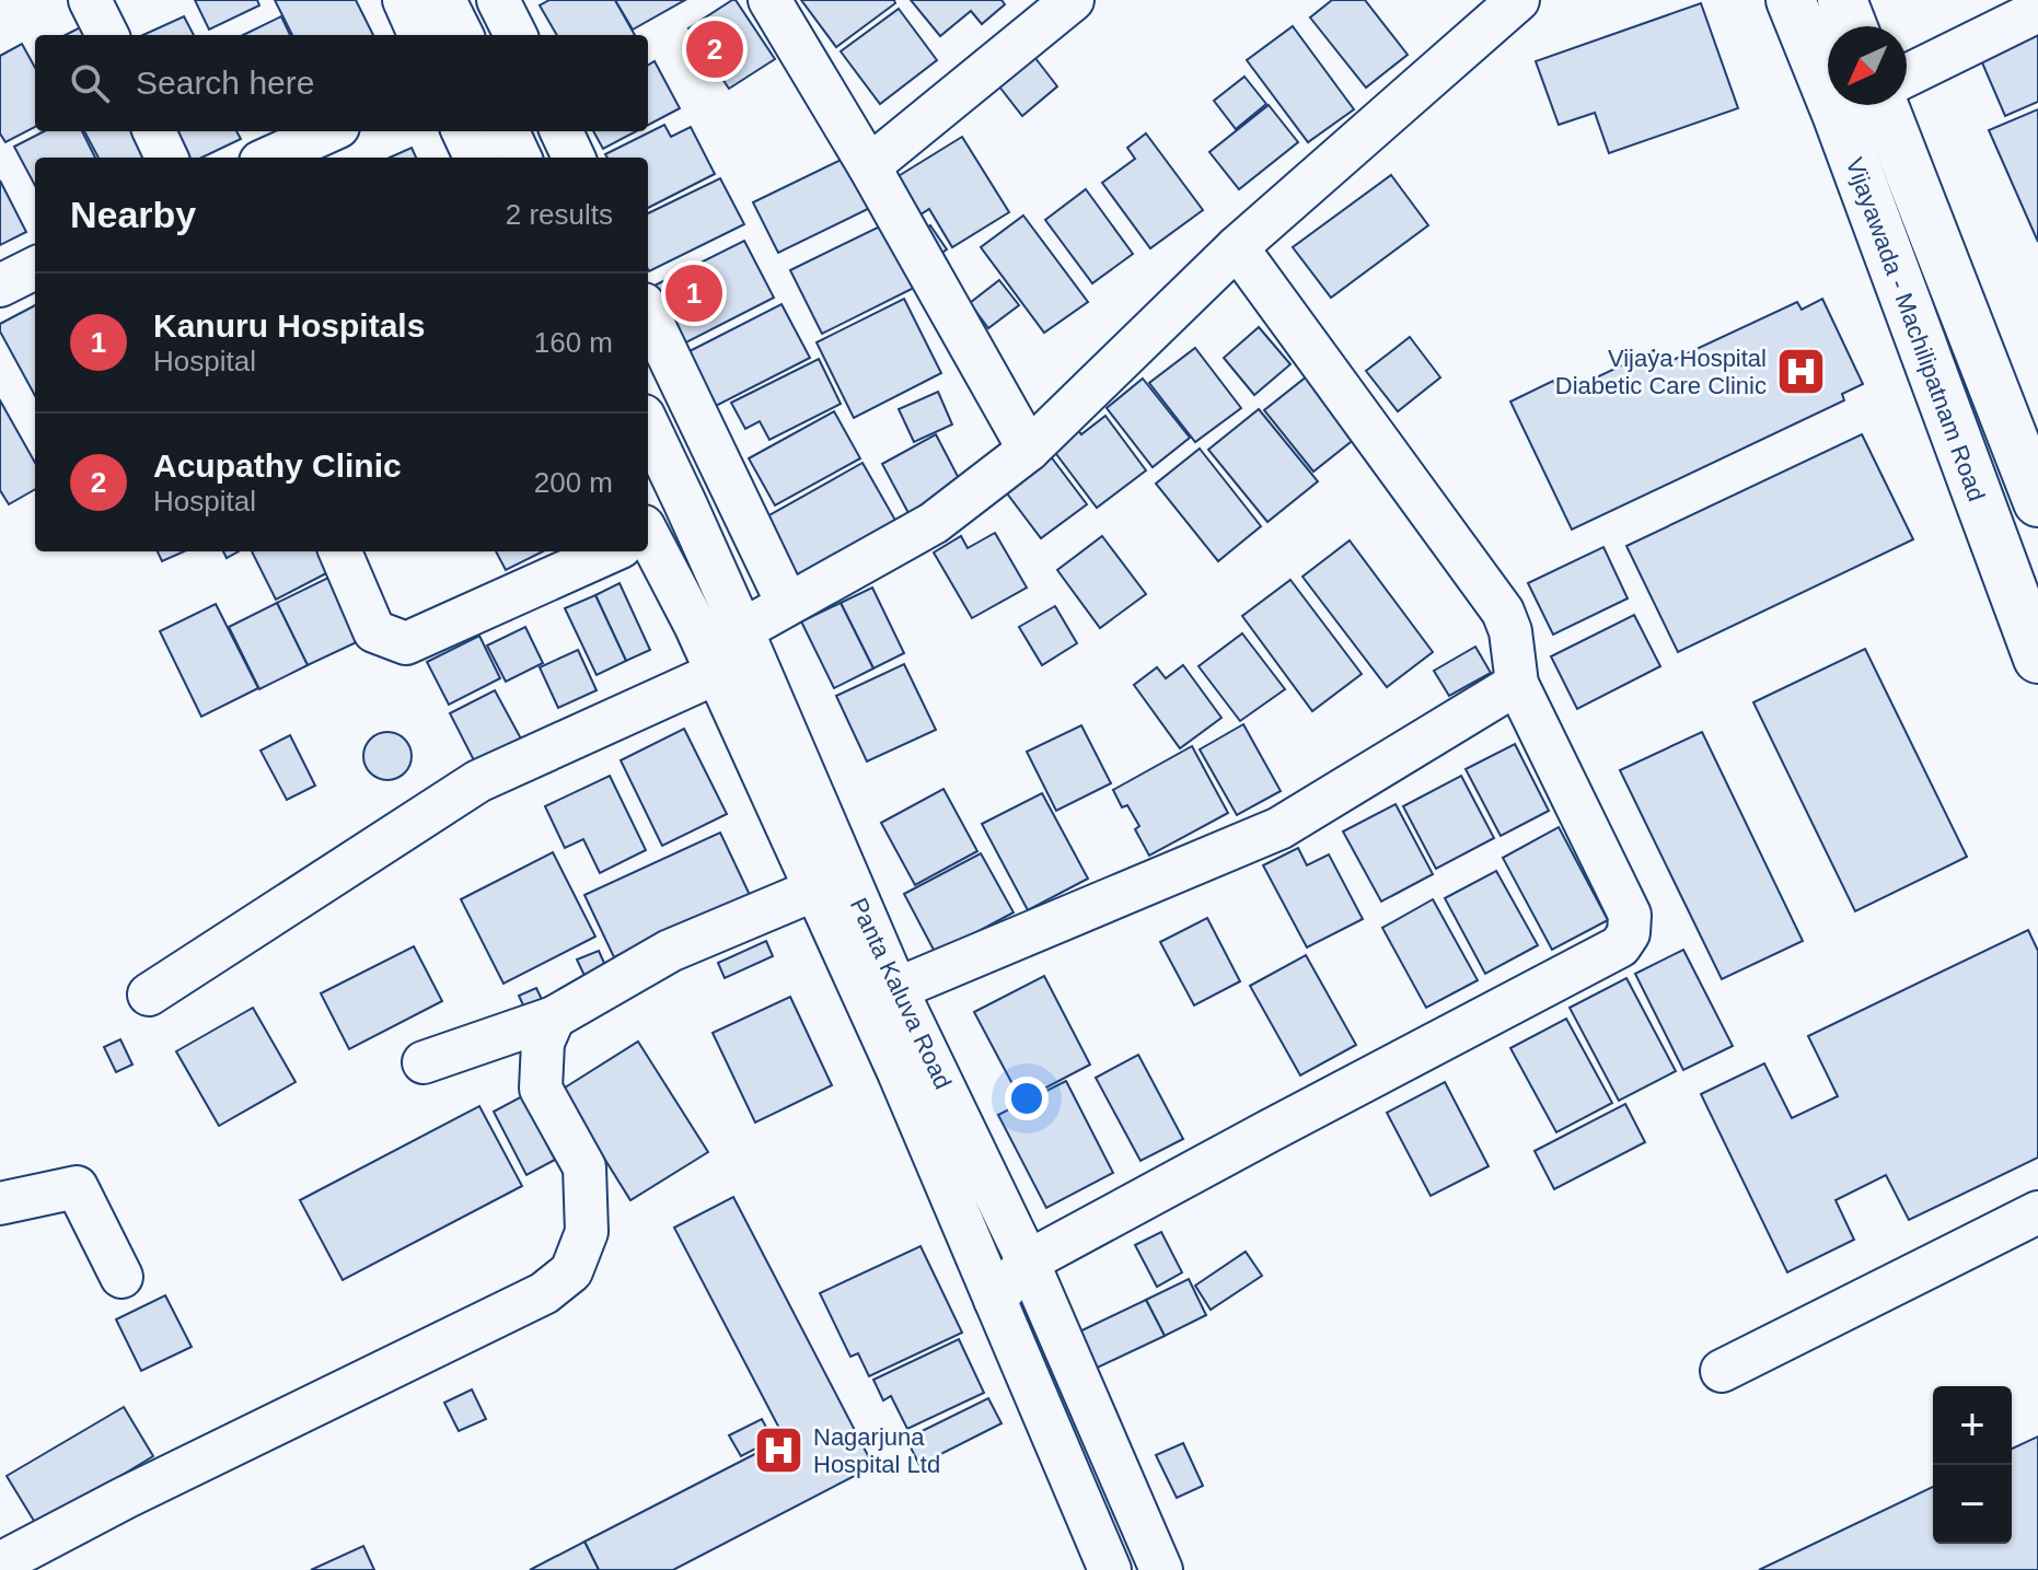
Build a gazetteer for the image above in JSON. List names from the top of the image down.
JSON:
{
  "streets": {
    "highway": ["Vijayawada - Machilipatnam Road"],
    "street": ["Panta Kaluva Road"]
  },
  "places": {
    "hospital": ["Vijaya Hospital Diabetic Care Clinic", "Nagarjuna Hospital Ltd"]
  },
  "north": "bottom left",
  "page": {
    "pins": ["2", "1"],
    "search": "Search here",
    "heading": ["Nearby", "2 results"],
    "list": [
      {
        "mark": "1",
        "name": "Kanuru Hospitals",
        "note": "Hospital",
        "value": "160 m"
      },
      {
        "mark": "2",
        "name": "Acupathy Clinic",
        "note": "Hospital",
        "value": "200 m"
      }
    ],
    "map_buttons": ["+", "−"]
  }
}
